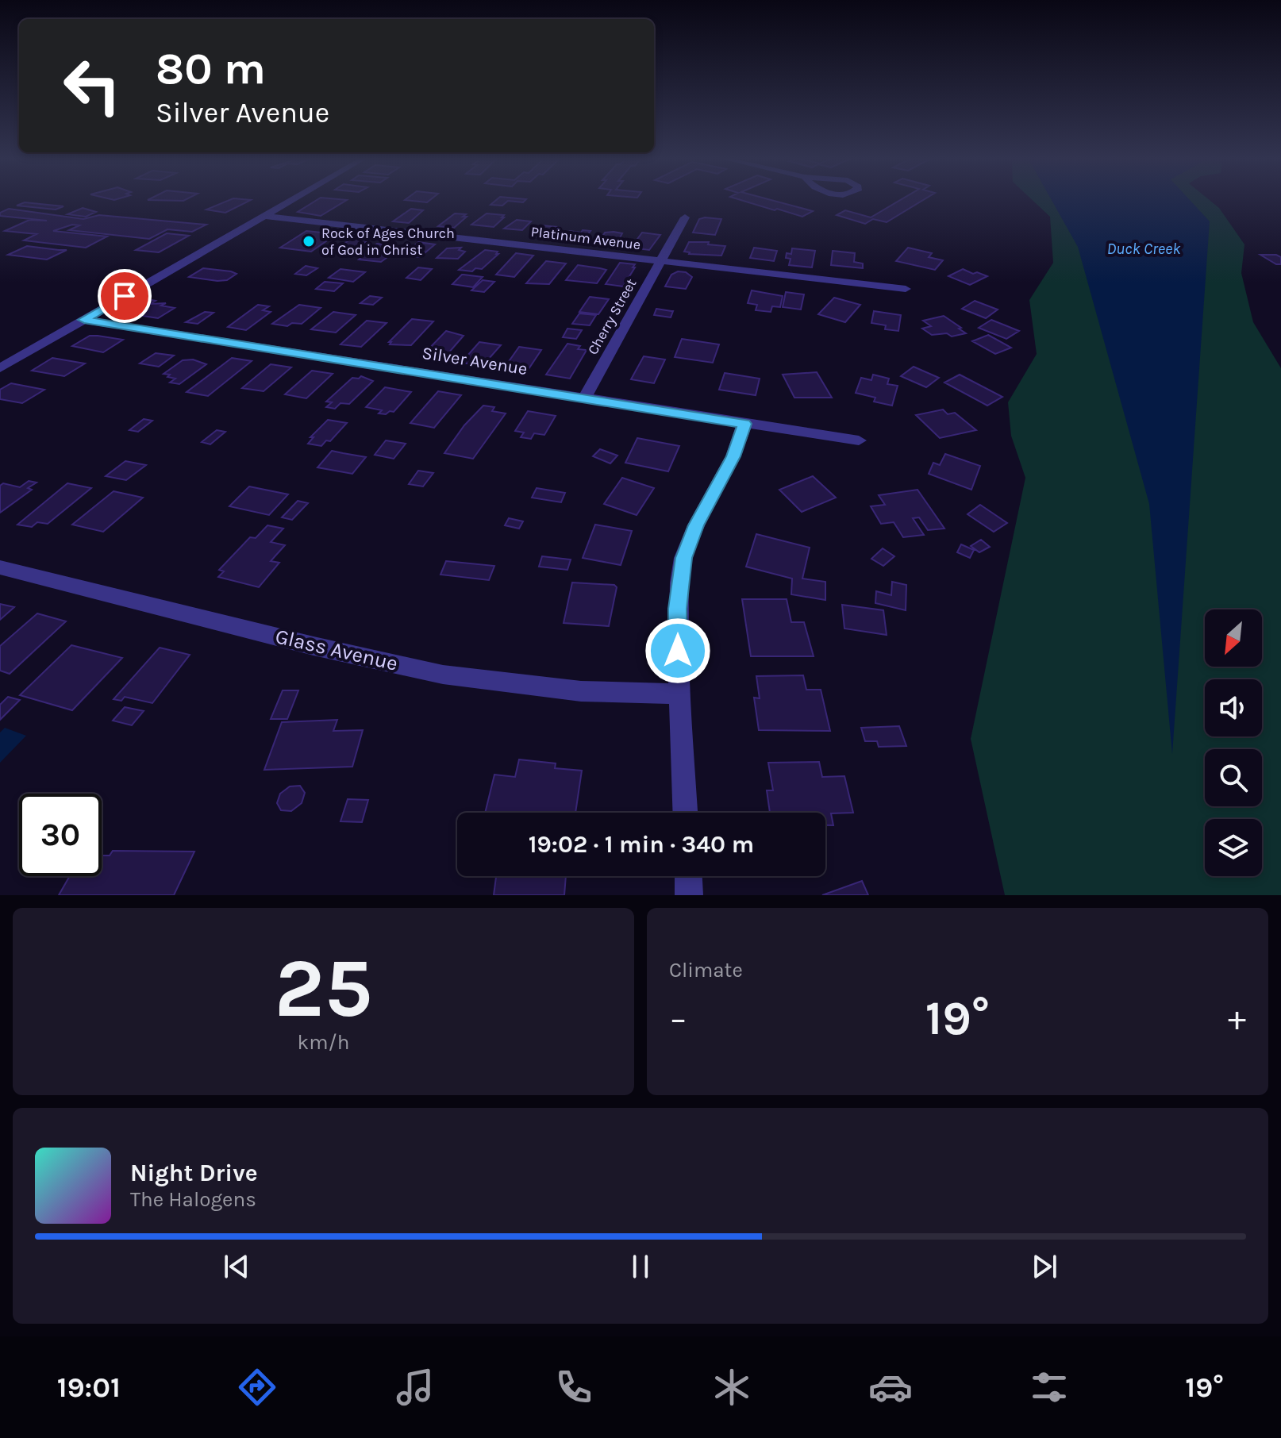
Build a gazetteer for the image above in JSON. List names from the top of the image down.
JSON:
{
  "streets": {
    "street": [
      "Platinum Avenue",
      "Cherry Street",
      "Silver Avenue",
      "Glass Avenue"
    ]
  },
  "crossings": [
    ["Platinum Avenue", "Cherry Street"],
    ["Cherry Street", "Silver Avenue"]
  ],
  "water": ["Duck Creek"],
  "places": ["Rock of Ages Church of God in Christ"],
  "north": "bottom left",
  "page": {
    "turn": ["80 m", "Silver Avenue"],
    "limit": "30",
    "trip": "19:02 · 1 min · 340 m",
    "tile": [
      ["25", "km/h"],
      "Climate"
    ],
    "heat": ["−", "19°", "+"],
    "song": ["Night Drive", "The Halogens"],
    "tabs": ["19:01", "19°"]
  }
}
